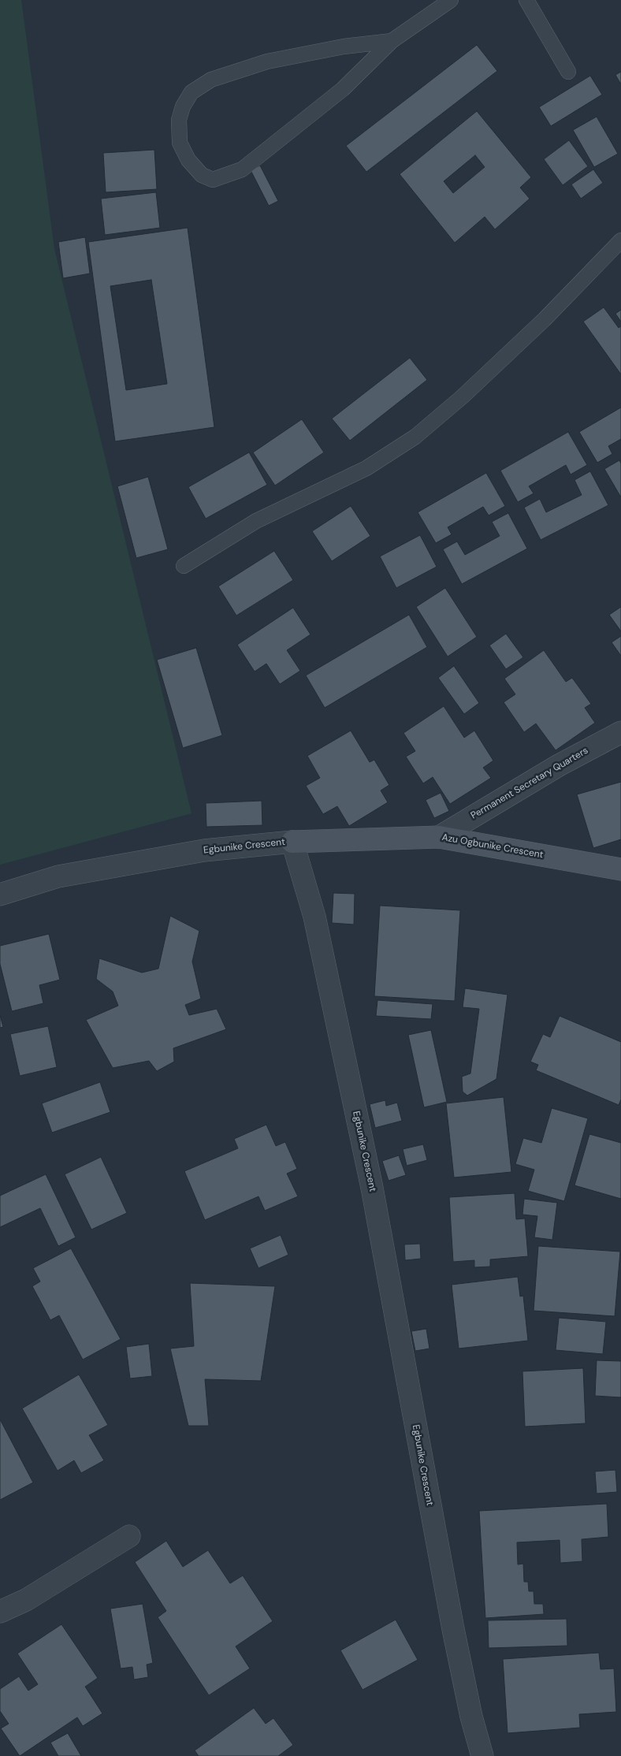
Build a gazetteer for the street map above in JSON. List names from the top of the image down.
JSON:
{
  "streets": {
    "street": ["Permanent Secretary Quarters", "Egbunike Crescent", "Azu Ogbunike Crescent"]
  },
  "crossings": [
    ["Permanent Secretary Quarters", "Azu Ogbunike Crescent"],
    ["Egbunike Crescent", "Azu Ogbunike Crescent"]
  ]
}
